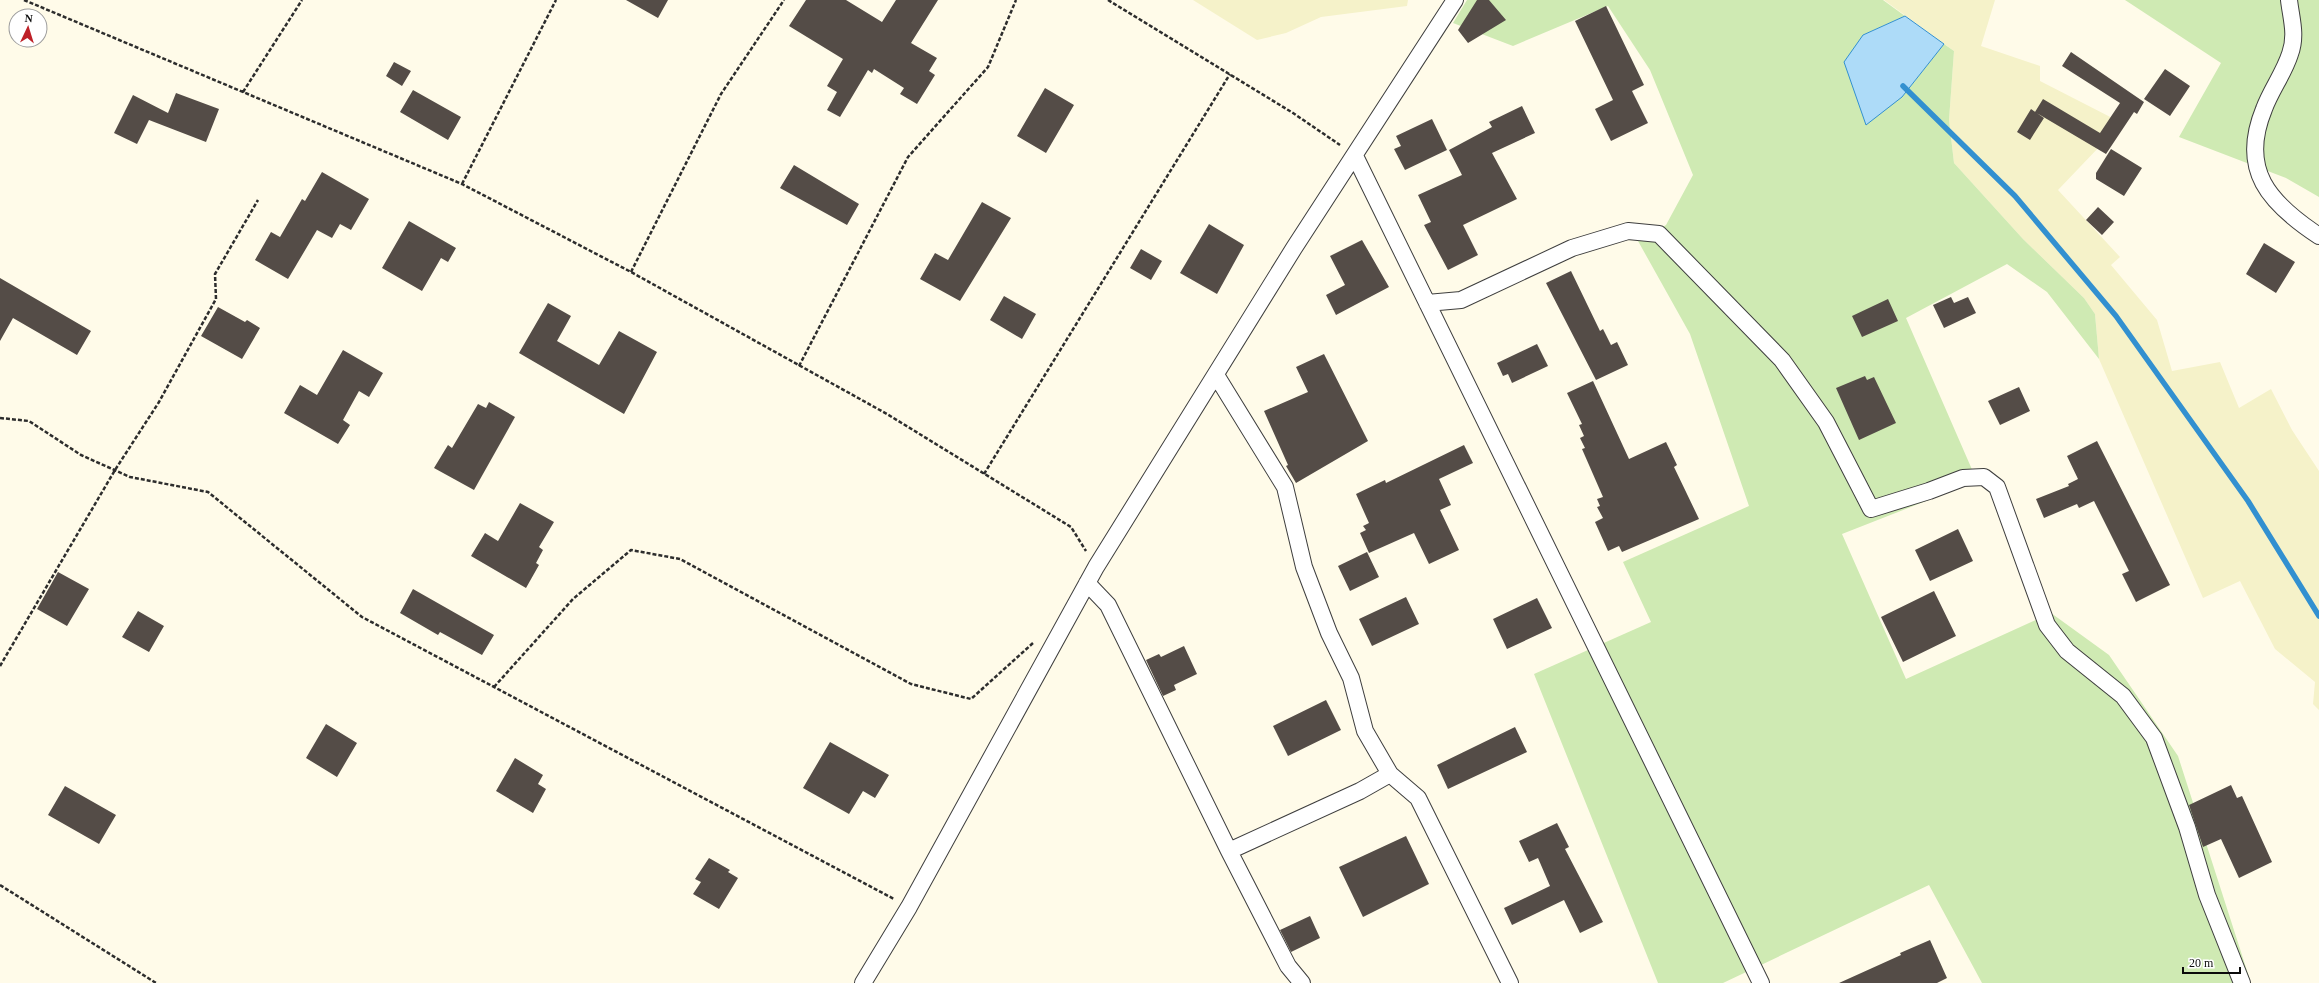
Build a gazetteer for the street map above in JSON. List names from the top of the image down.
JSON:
{
  "scale_bar": "20 m",
  "north": "top"
}
